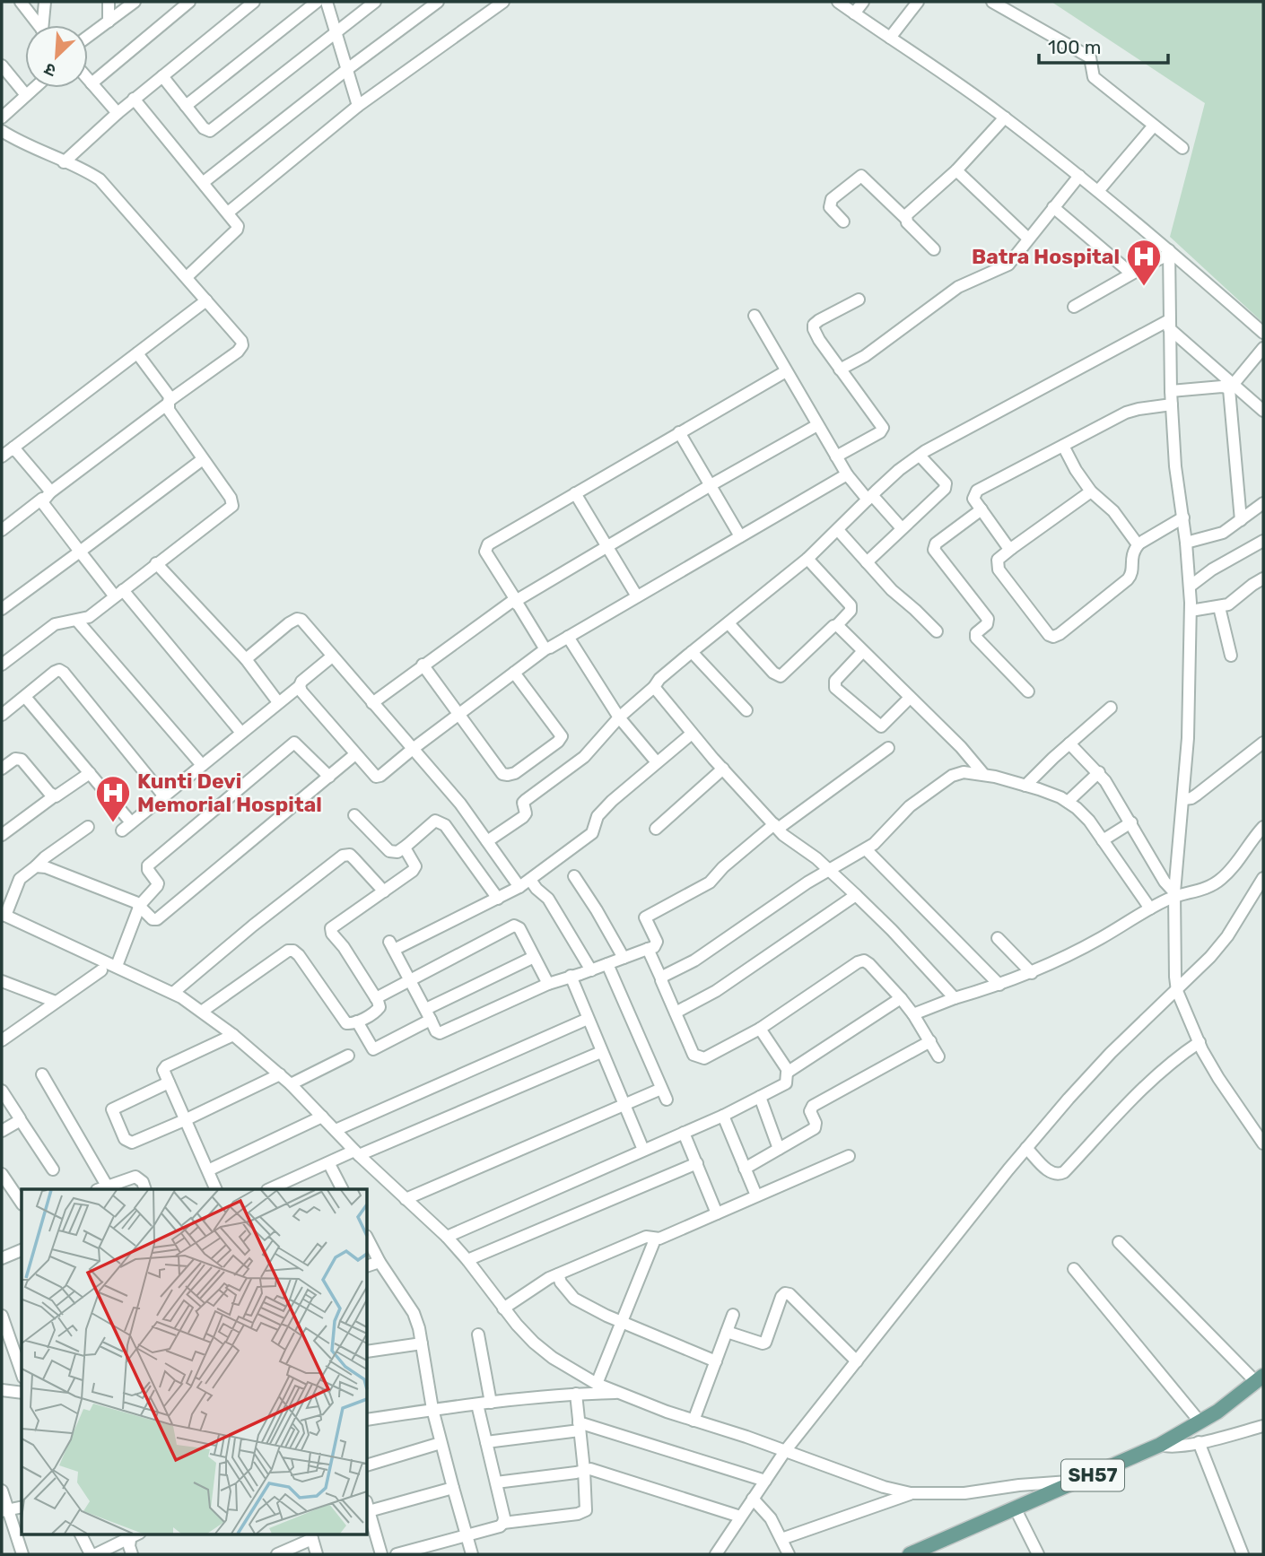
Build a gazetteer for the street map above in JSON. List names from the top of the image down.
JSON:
{
  "streets": {
    "main road": ["SH57"]
  },
  "places": {
    "hospital": ["Batra Hospital", "Kunti Devi Memorial Hospital"]
  },
  "scale_bar": "100 m",
  "north": "bottom left"
}
